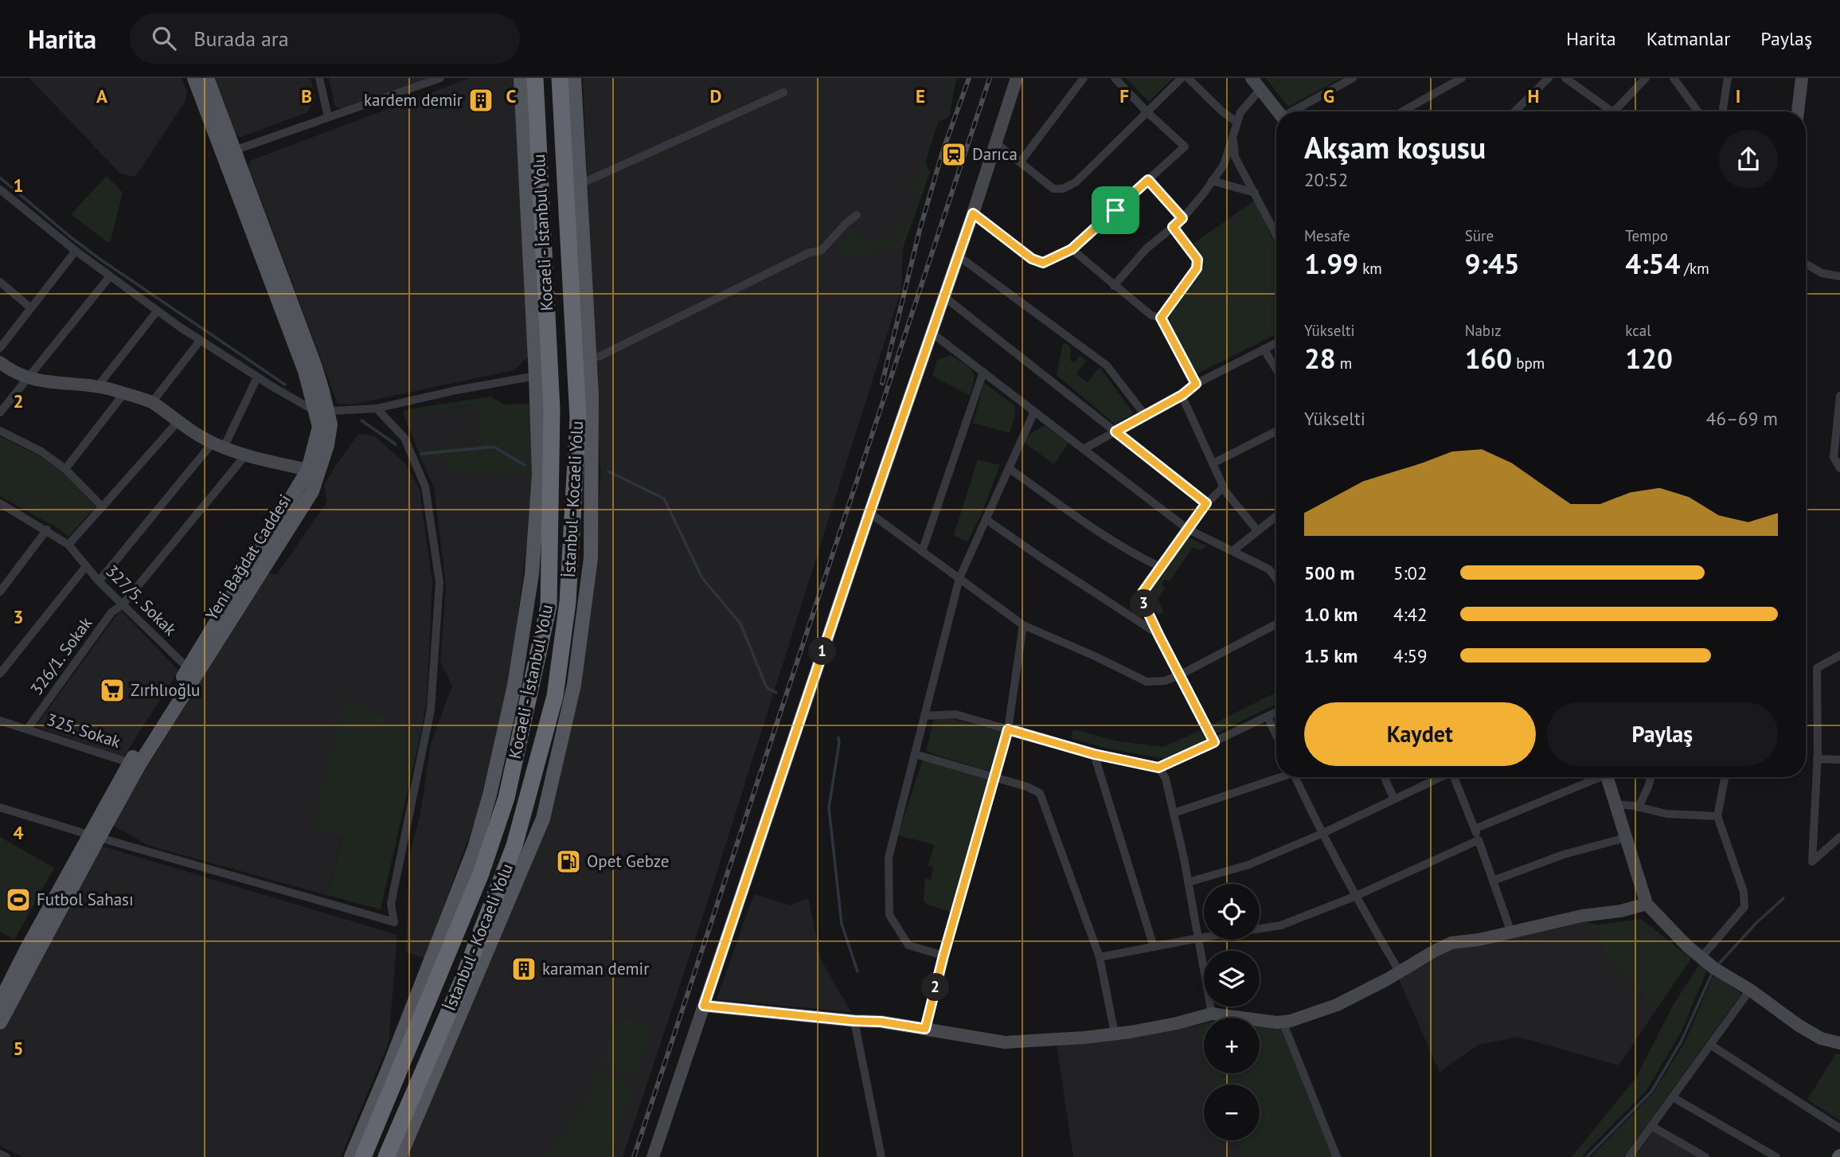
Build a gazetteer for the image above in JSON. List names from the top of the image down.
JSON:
{
  "streets": {
    "highway": ["Kocaeli - İstanbul Yolu", "İstanbul - Kocaeli Yolu"],
    "main road": ["Yeni Bağdat Caddesi"],
    "street": ["327/5. Sokak", "326/1. Sokak", "325. Sokak"]
  },
  "crossings": [
    ["Yeni Bağdat Caddesi", "327/5. Sokak"],
    ["Yeni Bağdat Caddesi", "325. Sokak"],
    ["327/5. Sokak", "326/1. Sokak"],
    ["326/1. Sokak", "325. Sokak"]
  ],
  "places": {
    "building": ["kardem demir", "karaman demir"],
    "station": ["Darıca"],
    "supermarket": ["Zırhlıoğlu"],
    "fuel station": ["Opet Gebze"],
    "sports": ["Futbol Sahası"]
  },
  "page": {
    "header": "Harita",
    "search": "Burada ara",
    "nav": ["Harita", "Katmanlar", "Paylaş"],
    "heading": ["Akşam koşusu", "20:52"],
    "stats": [
      ["Mesafe", "1.99 km"],
      ["Süre", "9:45"],
      ["Tempo", "4:54 /km"],
      ["Yükselti", "28 m"],
      ["Nabız", "160 bpm"],
      ["kcal", "120"]
    ],
    "chart": ["Yükselti", "46–69 m"],
    "list": [
      {
        "name": "500 m",
        "note": "5:02"
      },
      {
        "name": "1.0 km",
        "note": "4:42"
      },
      {
        "name": "1.5 km",
        "note": "4:59"
      }
    ],
    "pins": ["3", "1", "2"],
    "buttons": ["Kaydet", "Paylaş"],
    "map_buttons": ["+", "−"]
  },
  "grid": {
    "columns": [
      "A",
      "B",
      "C",
      "D",
      "E",
      "F",
      "G",
      "H",
      "I"
    ],
    "rows": [
      "1",
      "2",
      "3",
      "4",
      "5"
    ]
  }
}
